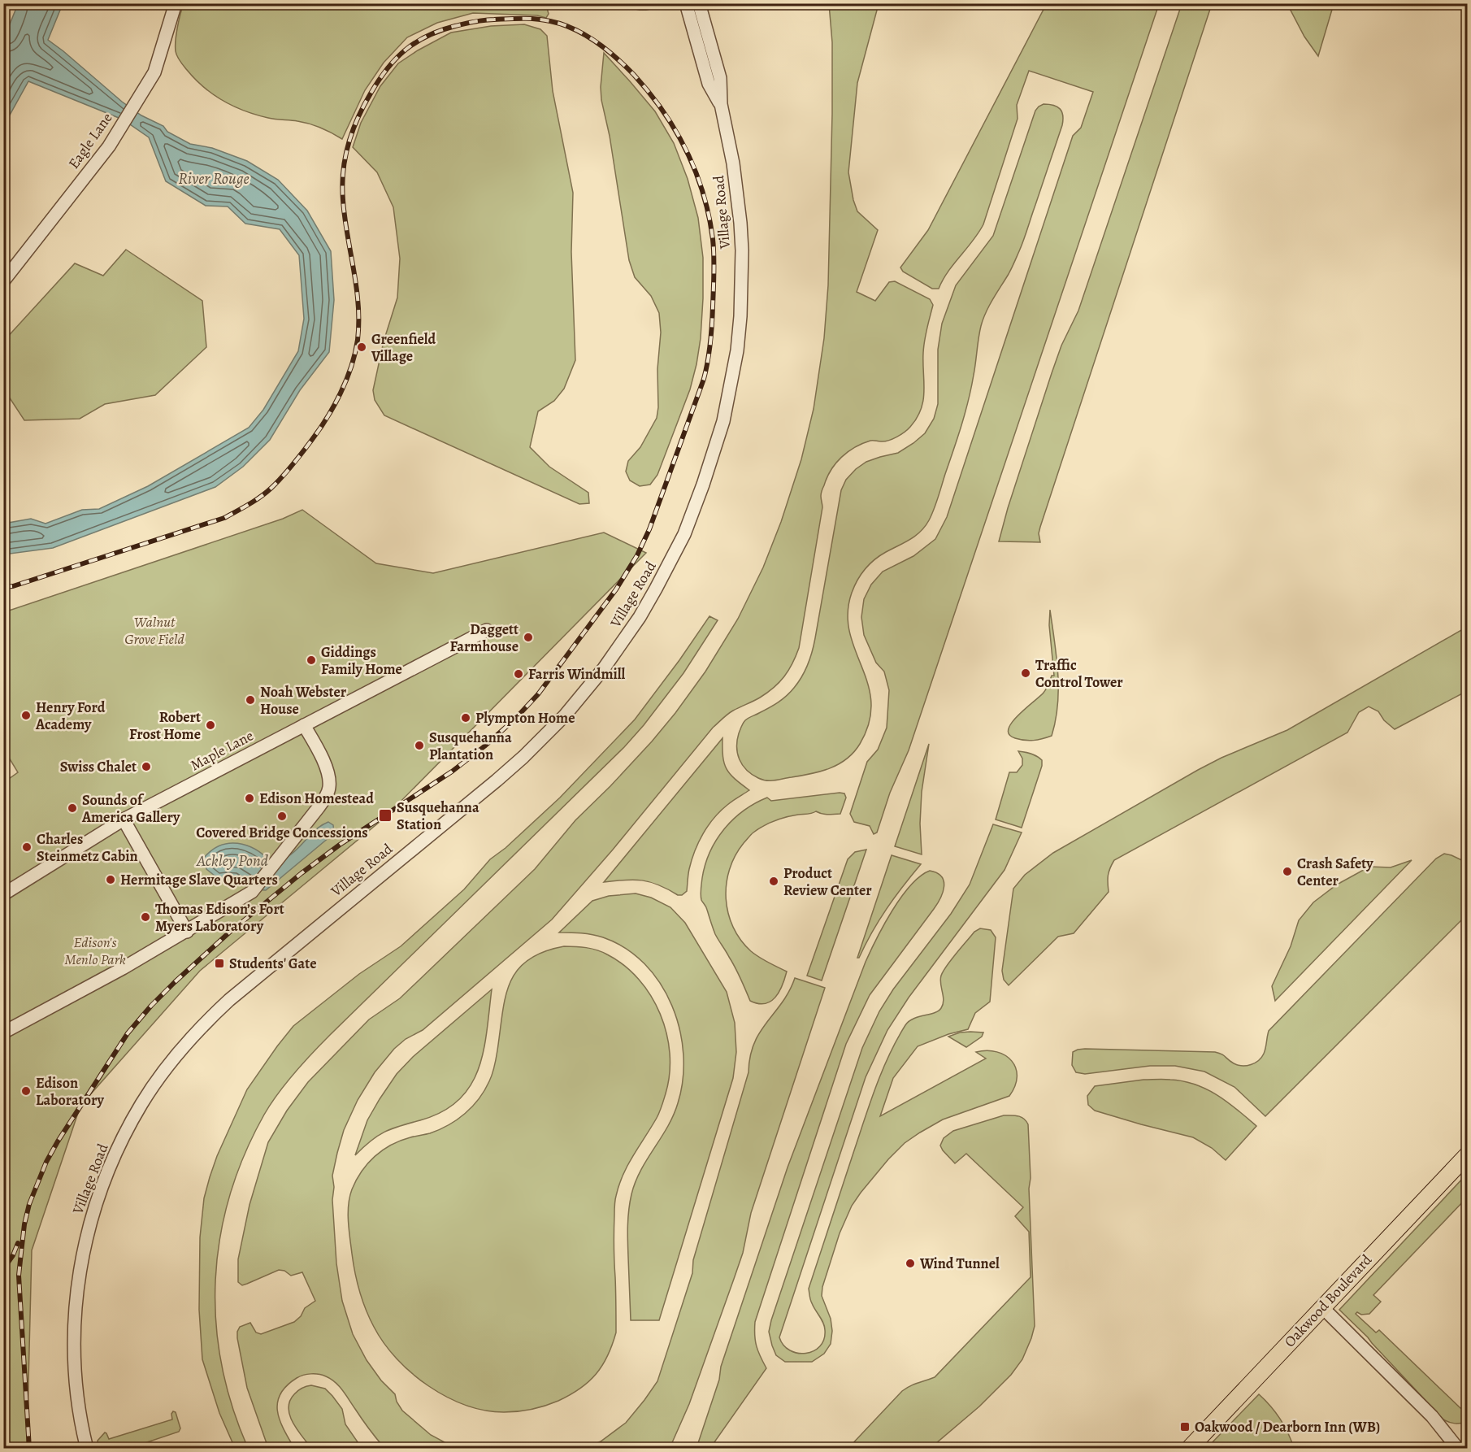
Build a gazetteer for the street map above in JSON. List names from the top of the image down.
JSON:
{
  "streets": {
    "main road": ["Oakwood Boulevard"],
    "street": ["Eagle Lane", "Village Road", "Maple Lane"]
  },
  "water": ["River Rouge", "Ackley Pond"],
  "parks": ["Walnut Grove Field", "Edison's Menlo Park"],
  "places": {
    "other": [
      "Greenfield Village",
      "Daggett Farmhouse",
      "Giddings Family Home",
      "Traffic Control Tower",
      "Farris Windmill",
      "Noah Webster House",
      "Henry Ford Academy",
      "Plympton Home",
      "Robert Frost Home",
      "Susquehanna Plantation",
      "Swiss Chalet",
      "Edison Homestead",
      "Sounds of America Gallery",
      "Covered Bridge Concessions",
      "Charles Steinmetz Cabin",
      "Crash Safety Center",
      "Hermitage Slave Quarters",
      "Product Review Center",
      "Thomas Edison’s Fort Myers Laboratory",
      "Edison Laboratory",
      "Wind Tunnel"
    ],
    "transit": ["Susquehanna Station", "Students' Gate", "Oakwood / Dearborn Inn (WB)"]
  }
}
